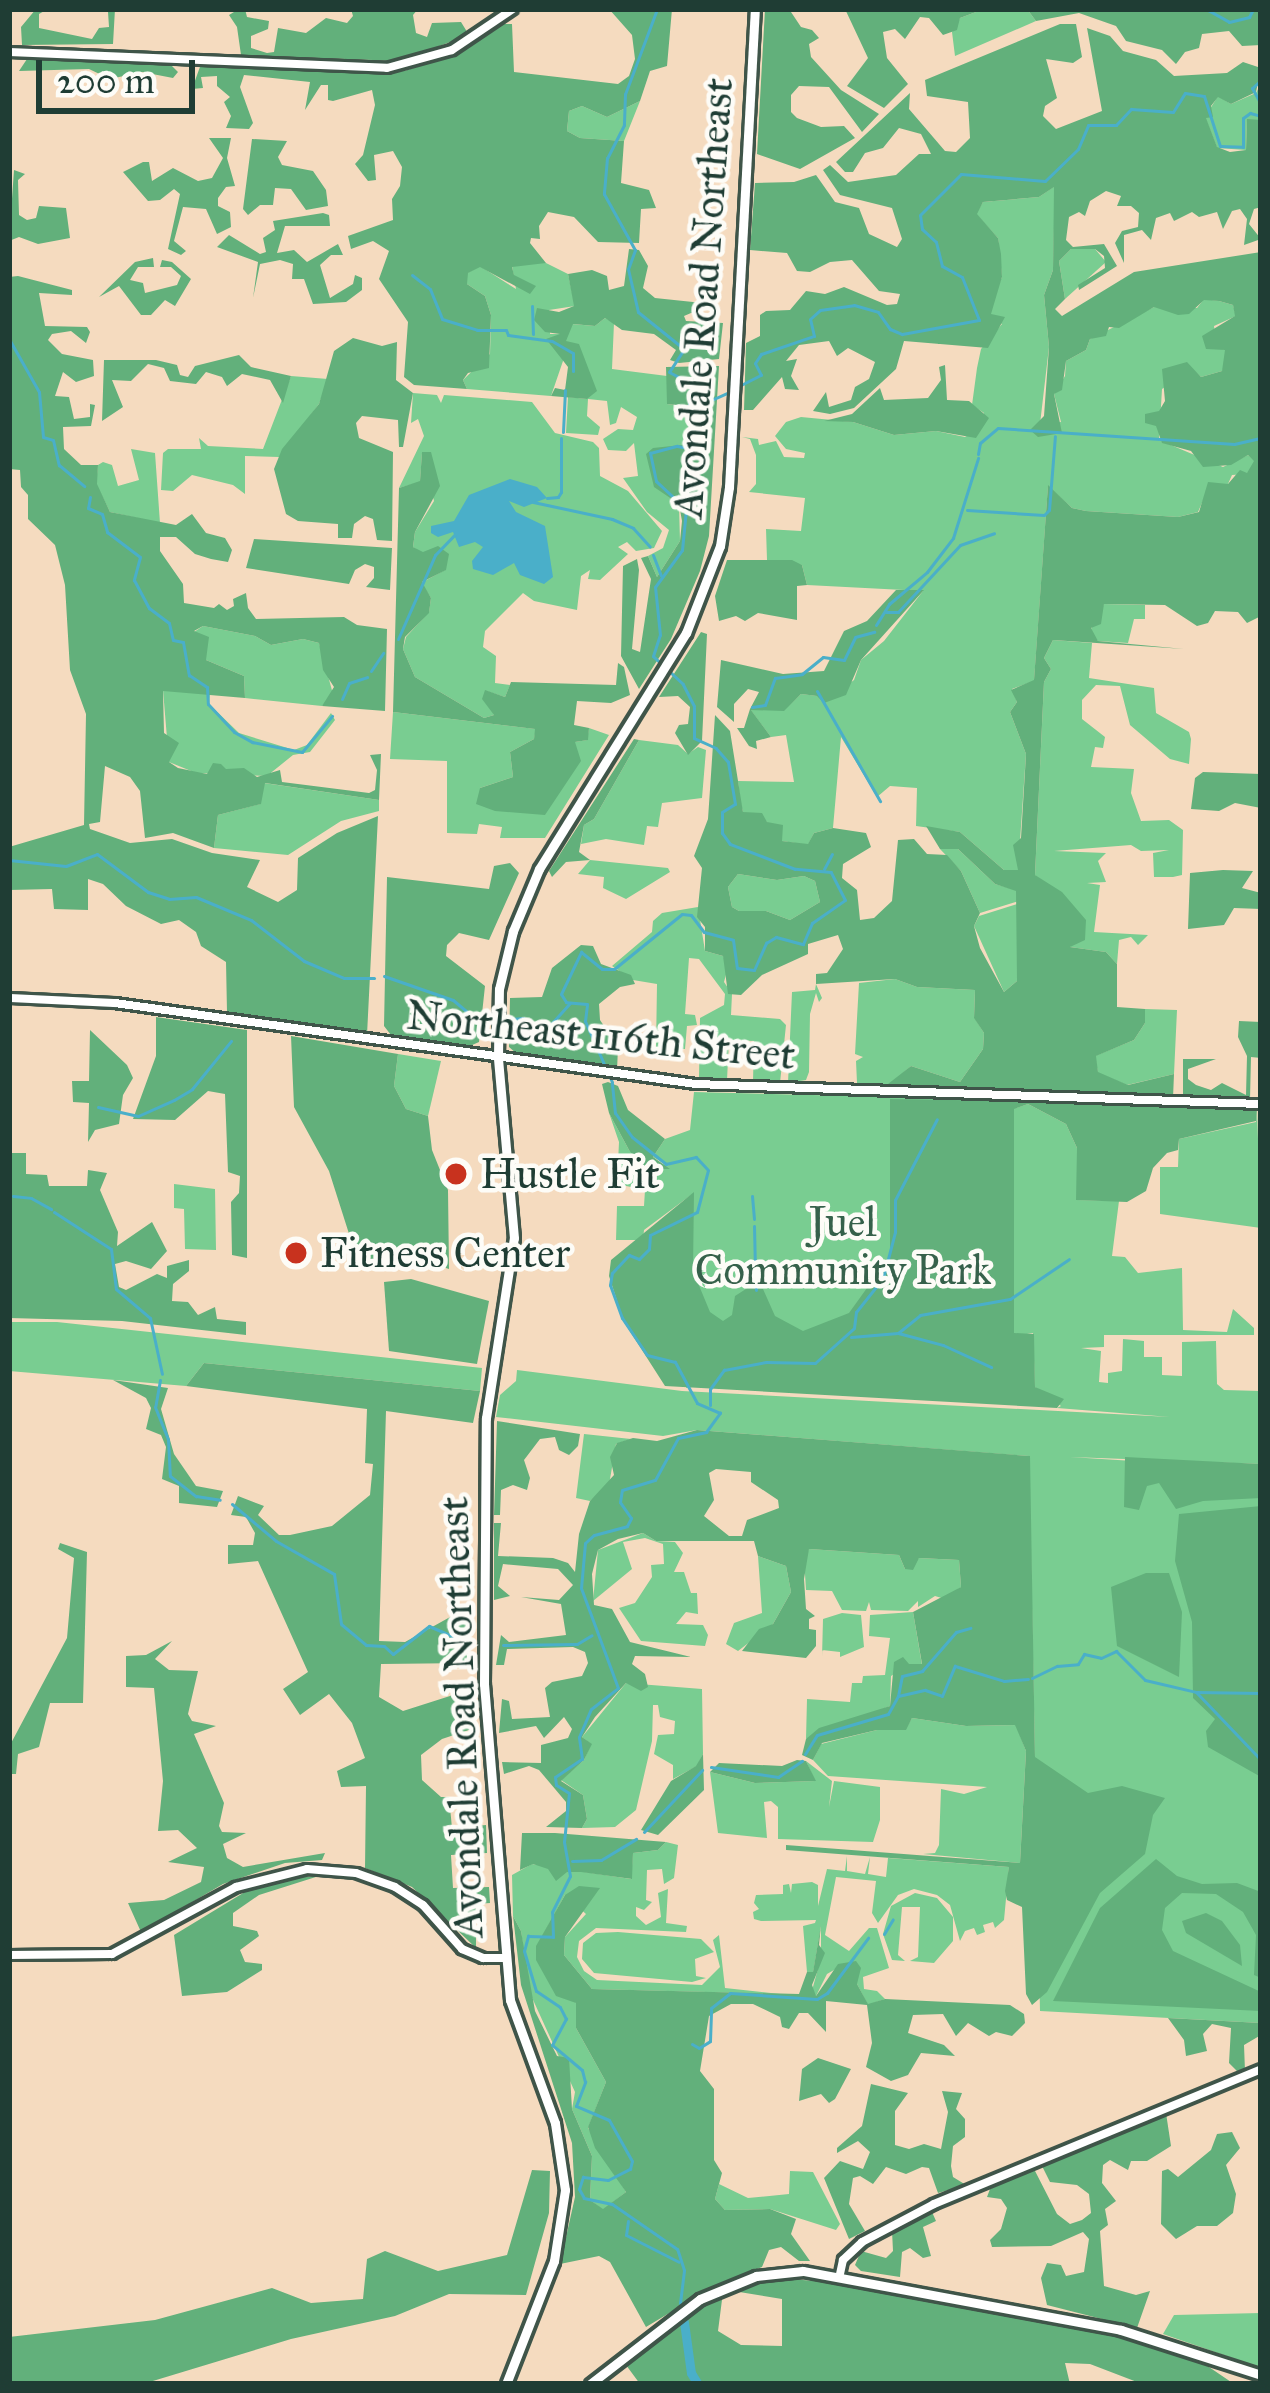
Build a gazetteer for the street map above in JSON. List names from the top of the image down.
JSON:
{
  "streets": {
    "main road": ["Avondale Road Northeast"],
    "street": ["Northeast 116th Street"]
  },
  "crossings": [
    ["Avondale Road Northeast", "Northeast 116th Street"]
  ],
  "parks": ["Juel Community Park"],
  "places": ["Hustle Fit", "Fitness Center"],
  "scale_bar": "200 m"
}
